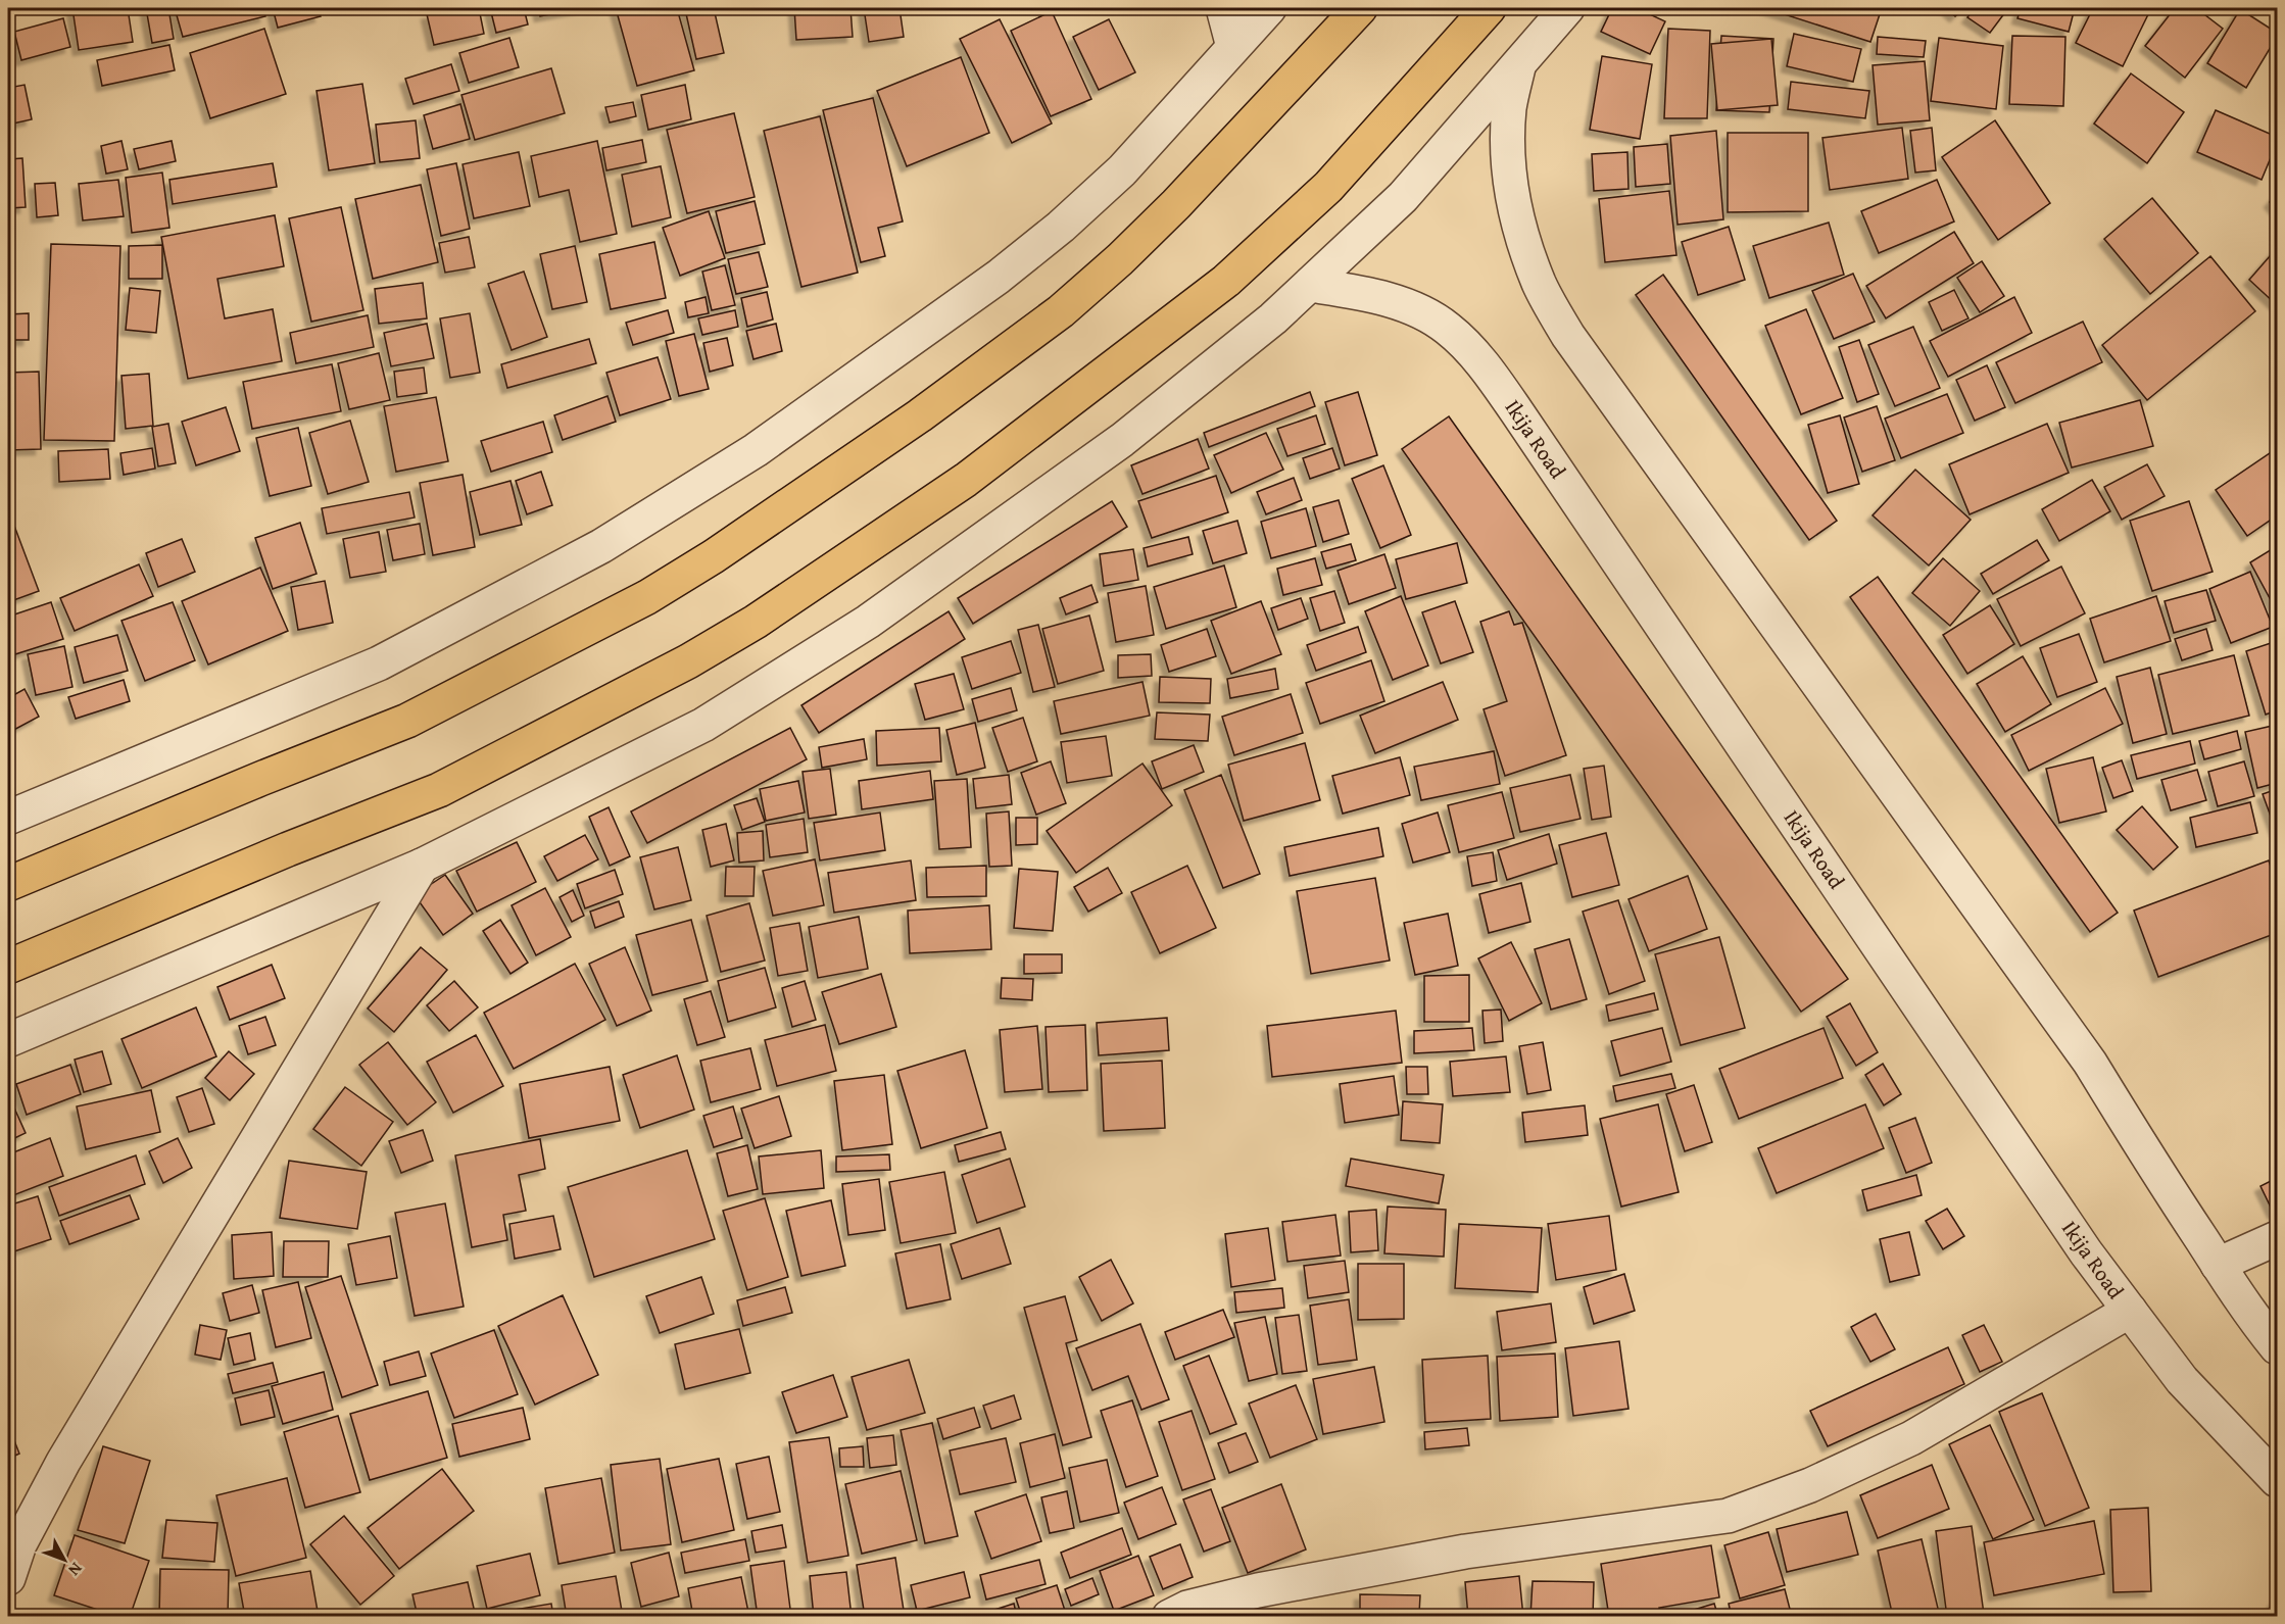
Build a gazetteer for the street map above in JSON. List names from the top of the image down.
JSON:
{
  "streets": {
    "street": ["Ikija Road"]
  },
  "north": "bottom right"
}
